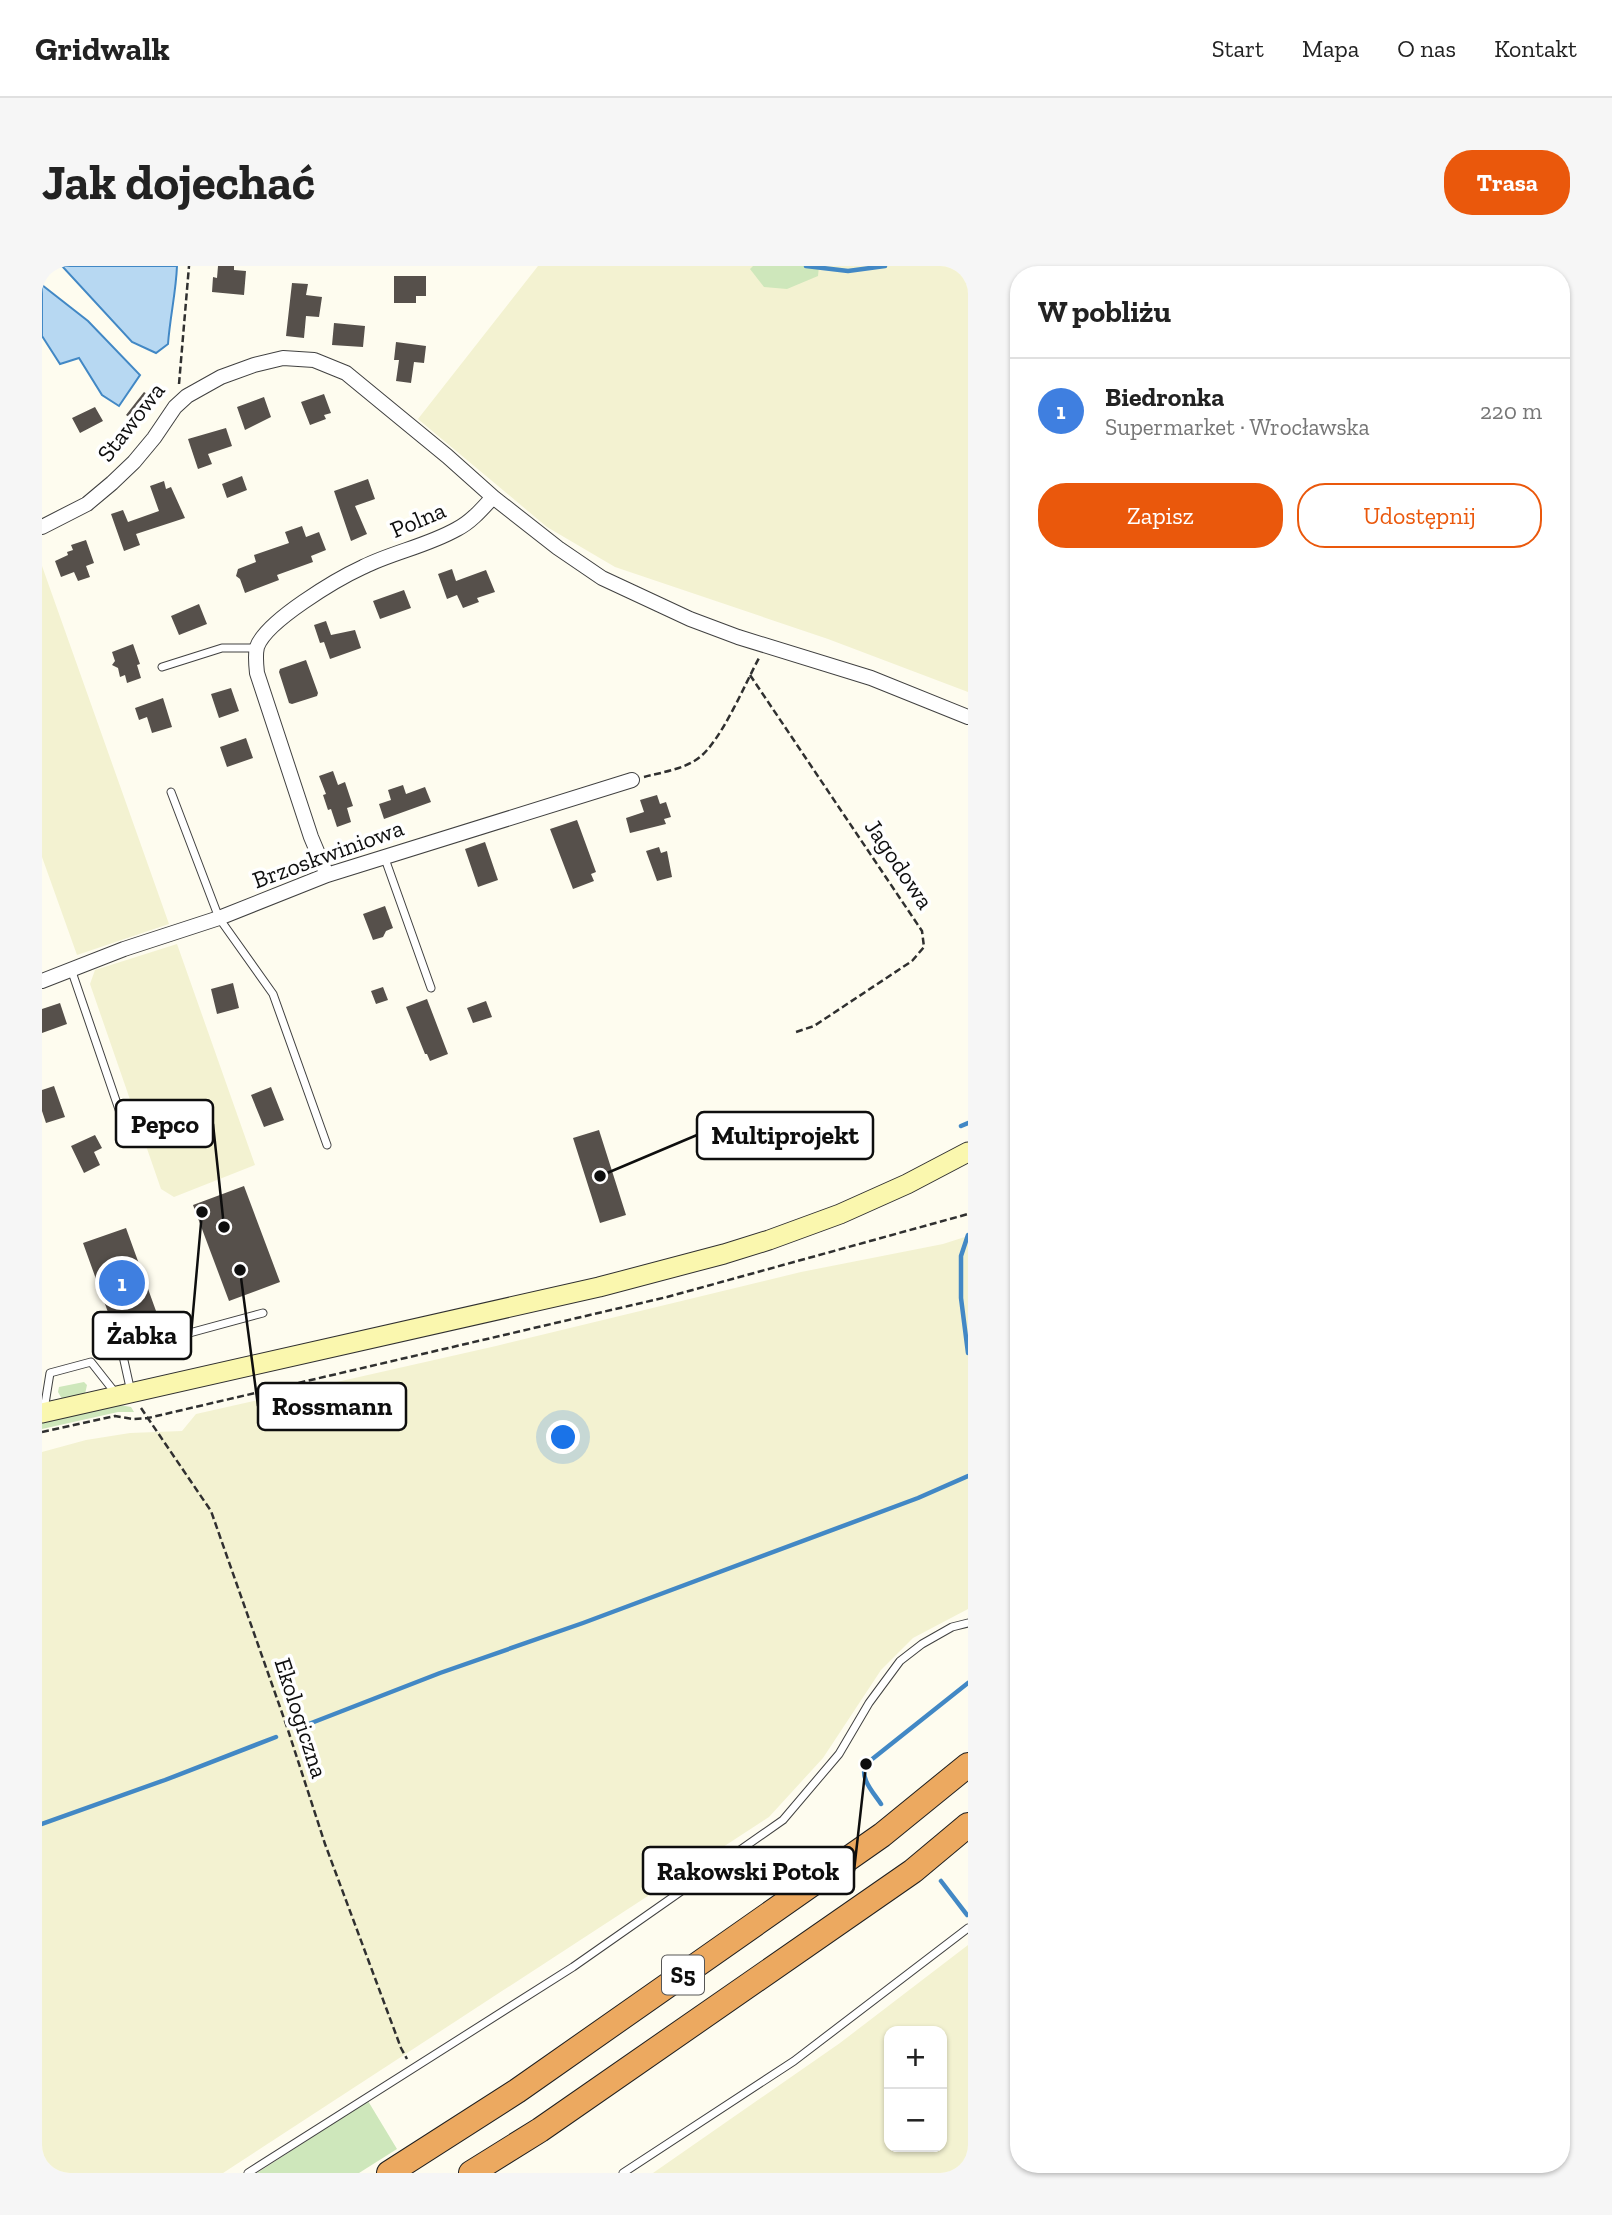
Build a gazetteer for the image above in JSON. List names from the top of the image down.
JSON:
{
  "streets": {
    "highway": ["S5"],
    "street": ["Stawowa", "Polna", "Brzoskwiniowa"],
    "path": ["Jagodowa", "Ekologiczna"]
  },
  "crossings": [
    ["Stawowa", "Polna"]
  ],
  "places": [
    "Multiprojekt",
    "Żabka",
    "Pepco",
    "Rossmann",
    "Rakowski Potok"
  ],
  "page": {
    "header": "Gridwalk",
    "nav": [
      "Start",
      "Mapa",
      "O nas",
      "Kontakt"
    ],
    "buttons": [
      "Trasa",
      ["Zapisz", "Udostępnij"]
    ],
    "title": "Jak dojechać",
    "heading": "W pobliżu",
    "list": [
      {
        "mark": "1",
        "name": "Biedronka",
        "note": "Supermarket · Wrocławska",
        "value": "220 m"
      }
    ],
    "pins": "1",
    "map_buttons": ["+", "−"]
  }
}
